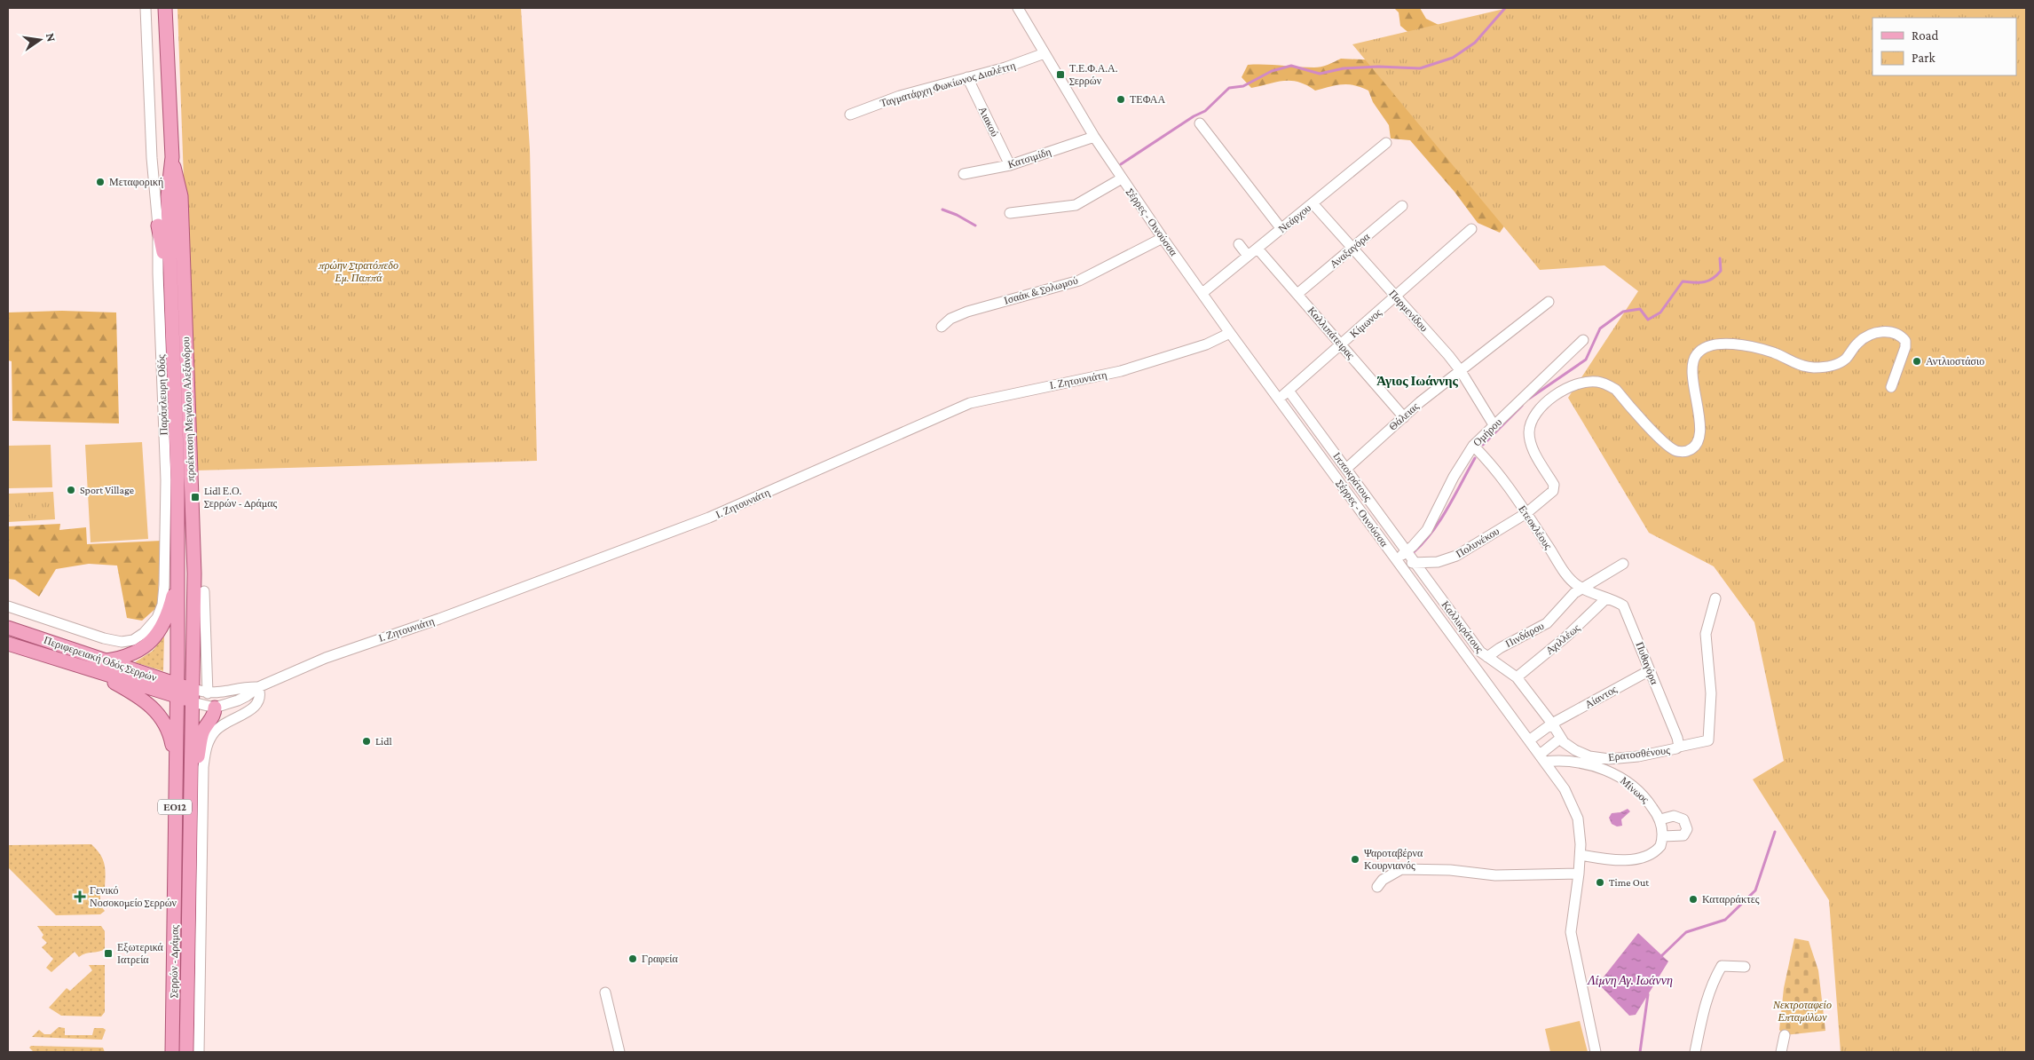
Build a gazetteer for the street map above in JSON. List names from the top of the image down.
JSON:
{
  "streets": {
    "main road": [
      "προέκταση Μεγάλου Αλεξάνδρου",
      "Περιφερειακή Οδός Σερρών",
      "ΕΟ12",
      "Σερρών - Δράμας"
    ],
    "street": [
      "Ταγματάρχη Φωκίωνος Διαλέττη",
      "Αιακού",
      "Κατσιμίδη",
      "Νεάρχου",
      "Σέρρες - Οινούσσα",
      "Αναξαγόρα",
      "Ισαάκ & Σολωμού",
      "Παρμενίδου",
      "Κίμωνος",
      "Καλλιπάτειρας",
      "Ι. Ζητουνιάτη",
      "Παράπλευρη Οδός",
      "Θάλειας",
      "Ομήρου",
      "Ιπποκράτους",
      "Ετεοκλέους",
      "Πολυνέκου",
      "Καλλικράτους",
      "Πινδάρου",
      "Αχιλλέως",
      "Πυθαγόρα",
      "Αίαντος",
      "Ερατοσθένους",
      "Μίνωος"
    ]
  },
  "crossings": [
    ["Ταγματάρχη Φωκίωνος Διαλέττη", "Αιακού"],
    ["Ταγματάρχη Φωκίωνος Διαλέττη", "Σέρρες - Οινούσσα"],
    ["Αιακού", "Κατσιμίδη"],
    ["Κατσιμίδη", "Σέρρες - Οινούσσα"],
    ["Νεάρχου", "Σέρρες - Οινούσσα"],
    ["Νεάρχου", "Παρμενίδου"],
    ["Νεάρχου", "Καλλιπάτειρας"],
    ["Σέρρες - Οινούσσα", "Ισαάκ & Σολωμού"],
    ["Σέρρες - Οινούσσα", "Κίμωνος"],
    ["Σέρρες - Οινούσσα", "Ι. Ζητουνιάτη"],
    ["Σέρρες - Οινούσσα", "Ομήρου"],
    ["Σέρρες - Οινούσσα", "Πολυνέκου"],
    ["Σέρρες - Οινούσσα", "Αίαντος"],
    ["Σέρρες - Οινούσσα", "Μίνωος"],
    ["Αναξαγόρα", "Παρμενίδου"],
    ["Αναξαγόρα", "Καλλιπάτειρας"],
    ["Παρμενίδου", "Κίμωνος"],
    ["Παρμενίδου", "Θάλειας"],
    ["Παρμενίδου", "Ομήρου"],
    ["Κίμωνος", "Καλλιπάτειρας"],
    ["Κίμωνος", "Ιπποκράτους"],
    ["Καλλιπάτειρας", "Θάλειας"],
    ["προέκταση Μεγάλου Αλεξάνδρου", "Περιφερειακή Οδός Σερρών"],
    ["προέκταση Μεγάλου Αλεξάνδρου", "Σερρών - Δράμας"],
    ["Θάλειας", "Ιπποκράτους"],
    ["Ομήρου", "Ιπποκράτους"],
    ["Ομήρου", "Ετεοκλέους"],
    ["Ομήρου", "Πολυνέκου"],
    ["Ιπποκράτους", "Πολυνέκου"],
    ["Ιπποκράτους", "Καλλικράτους"],
    ["Ετεοκλέους", "Πολυνέκου"],
    ["Ετεοκλέους", "Πινδάρου"],
    ["Ετεοκλέους", "Αχιλλέως"],
    ["Ετεοκλέους", "Πυθαγόρα"],
    ["Πολυνέκου", "Καλλικράτους"],
    ["Καλλικράτους", "Πινδάρου"],
    ["Καλλικράτους", "Αχιλλέως"],
    ["Καλλικράτους", "Αίαντος"],
    ["Καλλικράτους", "Ερατοσθένους"],
    ["Αχιλλέως", "Πυθαγόρα"],
    ["Περιφερειακή Οδός Σερρών", "Σερρών - Δράμας"],
    ["Πυθαγόρα", "Αίαντος"],
    ["Πυθαγόρα", "Ερατοσθένους"]
  ],
  "districts": ["Άγιος Ιωάννης"],
  "water": ["Λίμνη Αγ. Ιωάννη"],
  "parks": ["πρώην Στρατόπεδο Εμ. Παππά", "Νεκτροταφείο Επταμύλων"],
  "places": {
    "transit": ["Τ.Ε.Φ.Α.Α. Σερρών", "Lidl Ε.Ο. Σερρών - Δράμας", "Εξωτερικά Ιατρεία"],
    "other": [
      "ΤΕΦΑΑ",
      "Μεταφορική",
      "Αντλιοστάσιο",
      "Sport Village",
      "Lidl",
      "Ψαροταβέρνα Κουρνιανός",
      "Time Out",
      "Καταρράκτες",
      "Γραφεία"
    ],
    "health": ["Γενικό Νοσοκομείο Σερρών"]
  },
  "legend": ["Road", "Park"],
  "north": "right"
}
